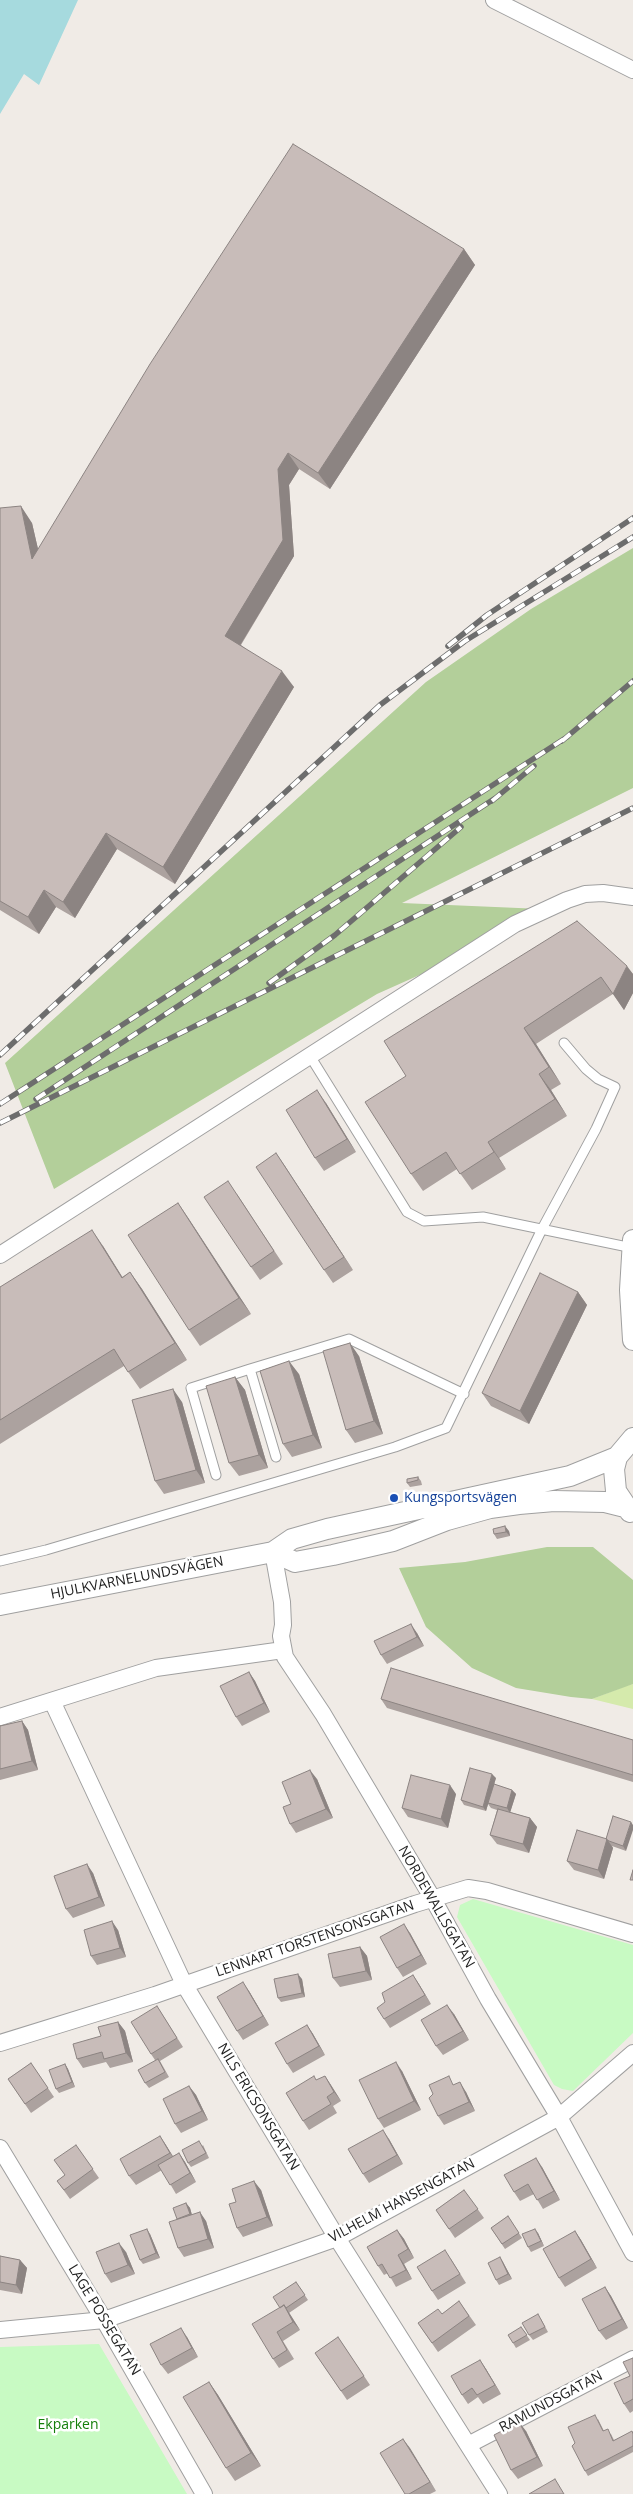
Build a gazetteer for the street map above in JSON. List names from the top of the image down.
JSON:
{
  "streets": {
    "street": [
      "HJULKVARNELUNDSVÄGEN",
      "NORDEWALLSGATAN",
      "LENNART TORSTENSONSGATAN",
      "NILS ERICSONSGATAN",
      "VILHELM HANSENGATAN",
      "LAGE POSSEGATAN",
      "RAMUNDSGATAN"
    ]
  },
  "crossings": [
    ["HJULKVARNELUNDSVÄGEN", "NORDEWALLSGATAN"],
    ["NORDEWALLSGATAN", "LENNART TORSTENSONSGATAN"],
    ["NORDEWALLSGATAN", "VILHELM HANSENGATAN"],
    ["LENNART TORSTENSONSGATAN", "NILS ERICSONSGATAN"],
    ["NILS ERICSONSGATAN", "VILHELM HANSENGATAN"],
    ["NILS ERICSONSGATAN", "RAMUNDSGATAN"],
    ["VILHELM HANSENGATAN", "LAGE POSSEGATAN"]
  ],
  "parks": ["Ekparken"],
  "places": ["Kungsportsvägen"]
}
